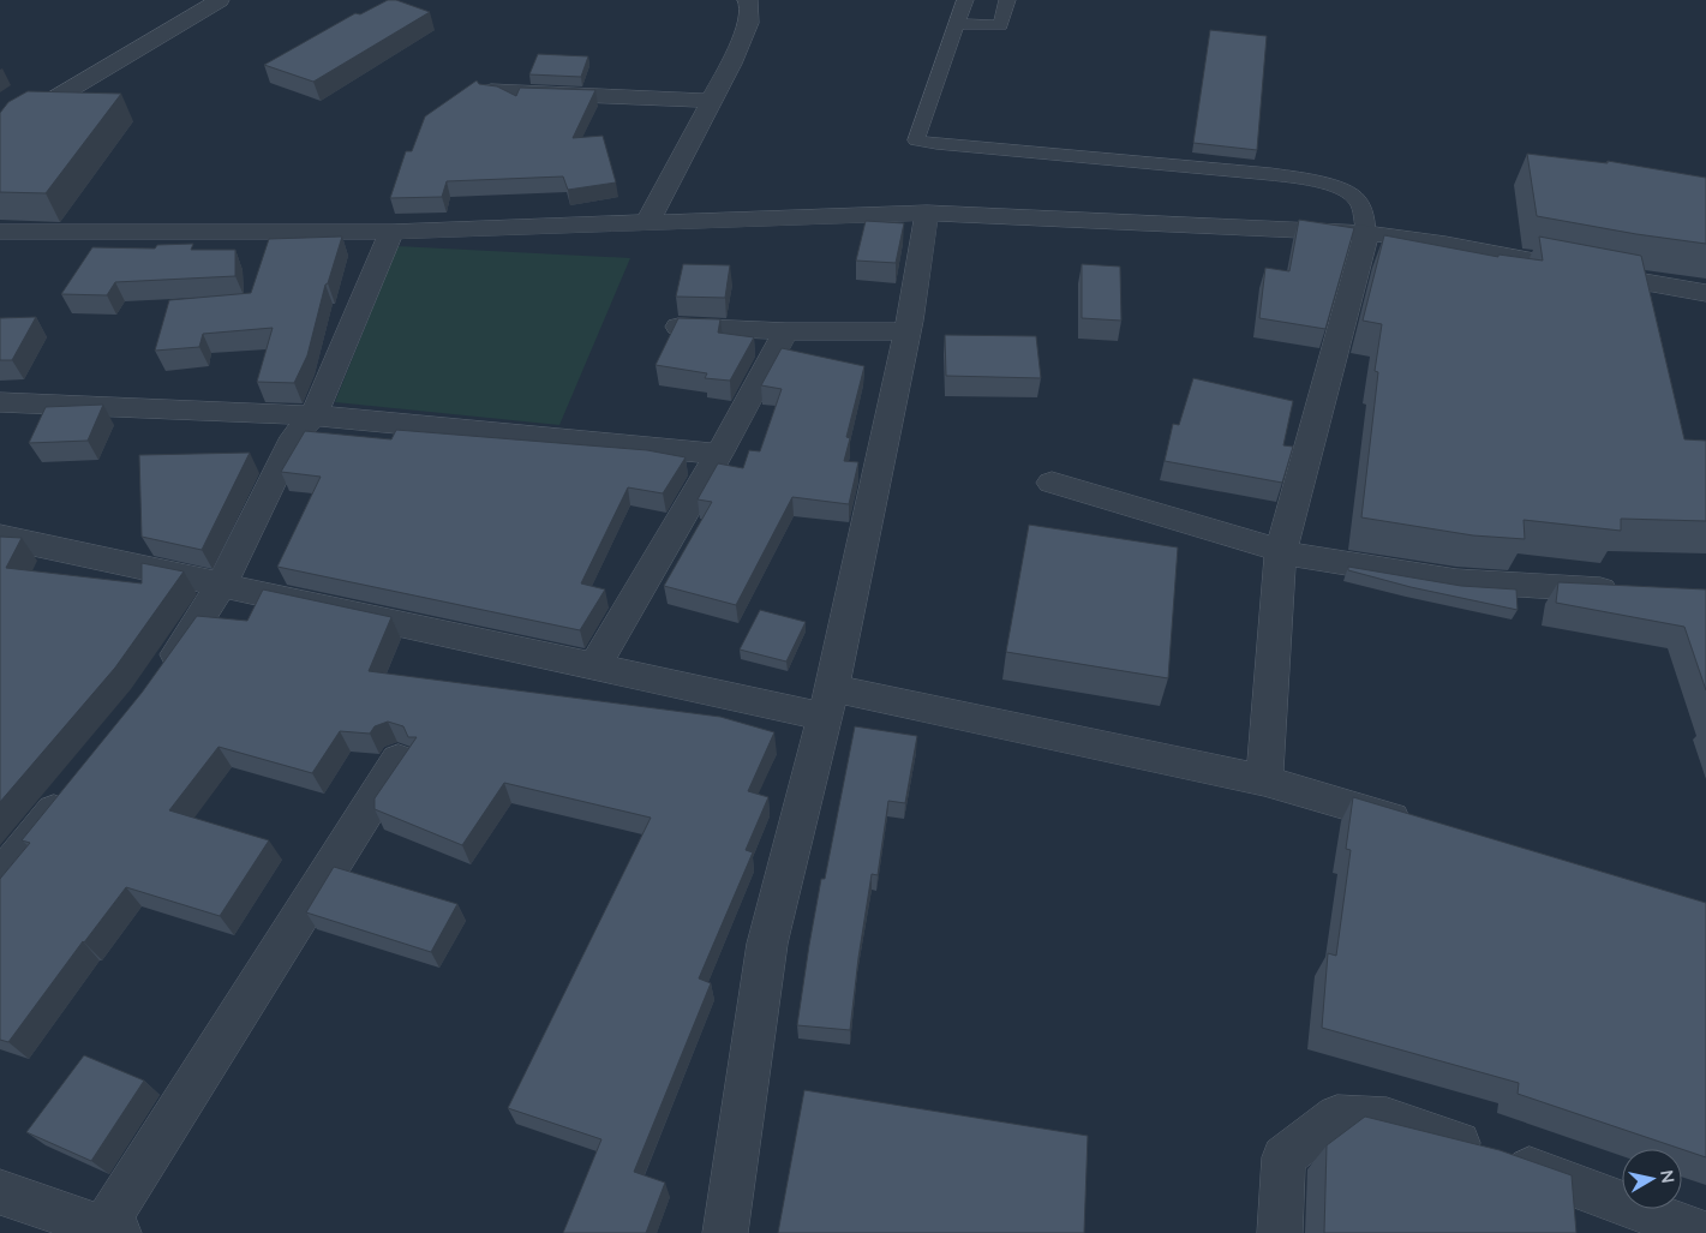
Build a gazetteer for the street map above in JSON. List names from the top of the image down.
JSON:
{
  "north": "right"
}
